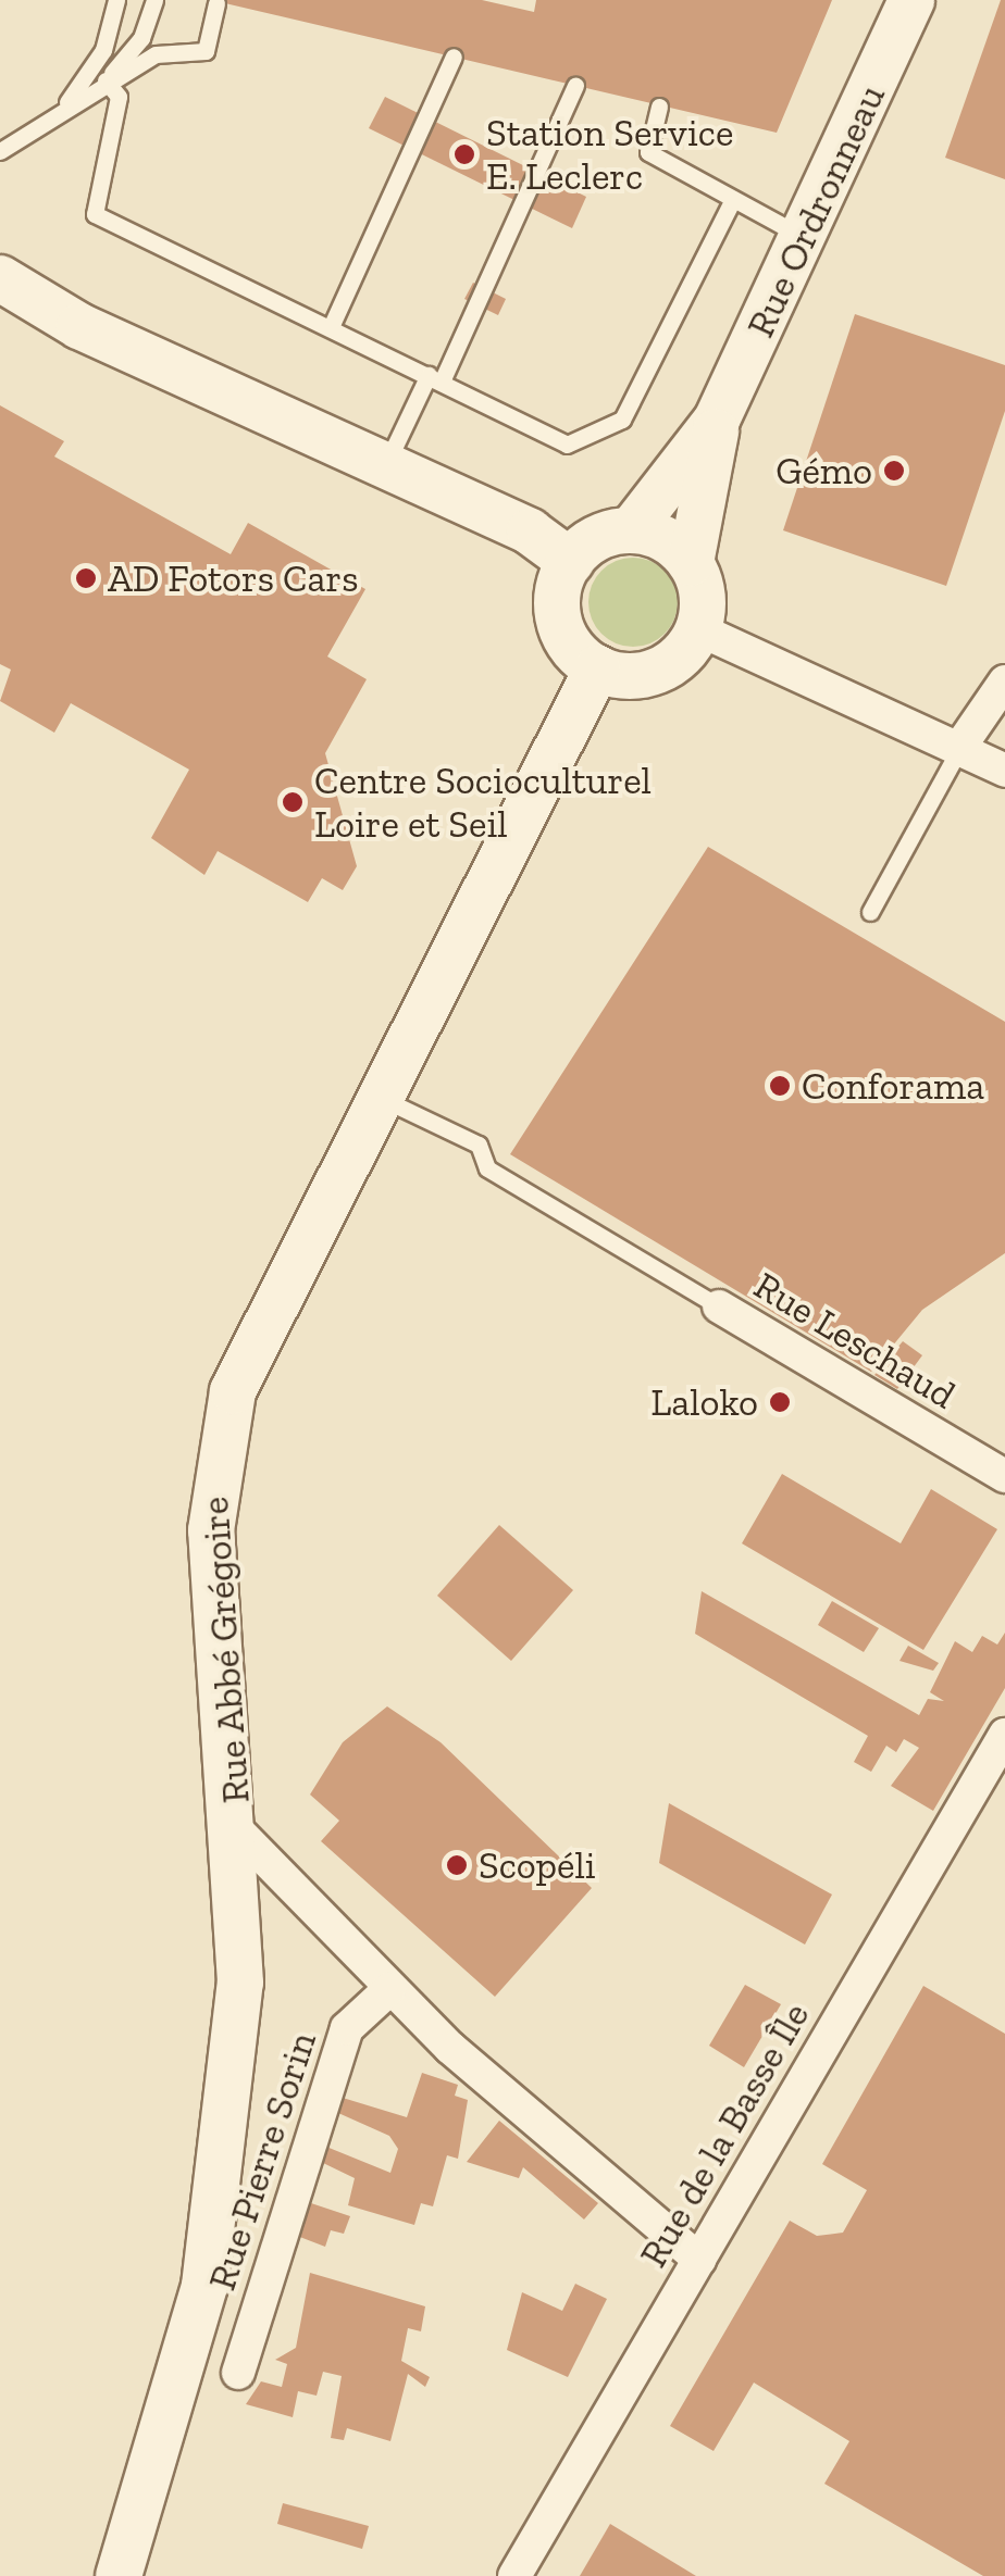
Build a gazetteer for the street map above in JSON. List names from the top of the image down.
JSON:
{
  "streets": {
    "street": [
      "Rue Ordronneau",
      "Rue Leschaud",
      "Rue Abbé Grégoire",
      "Rue de la Basse Île",
      "Rue Pierre Sorin"
    ]
  },
  "crossings": [
    ["Rue Ordronneau", "Rue Abbé Grégoire"]
  ],
  "places": [
    "Station Service E. Leclerc",
    "Gémo",
    "AD Fotors Cars",
    "Centre Socioculturel Loire et Seil",
    "Conforama",
    "Laloko",
    "Scopéli"
  ]
}
